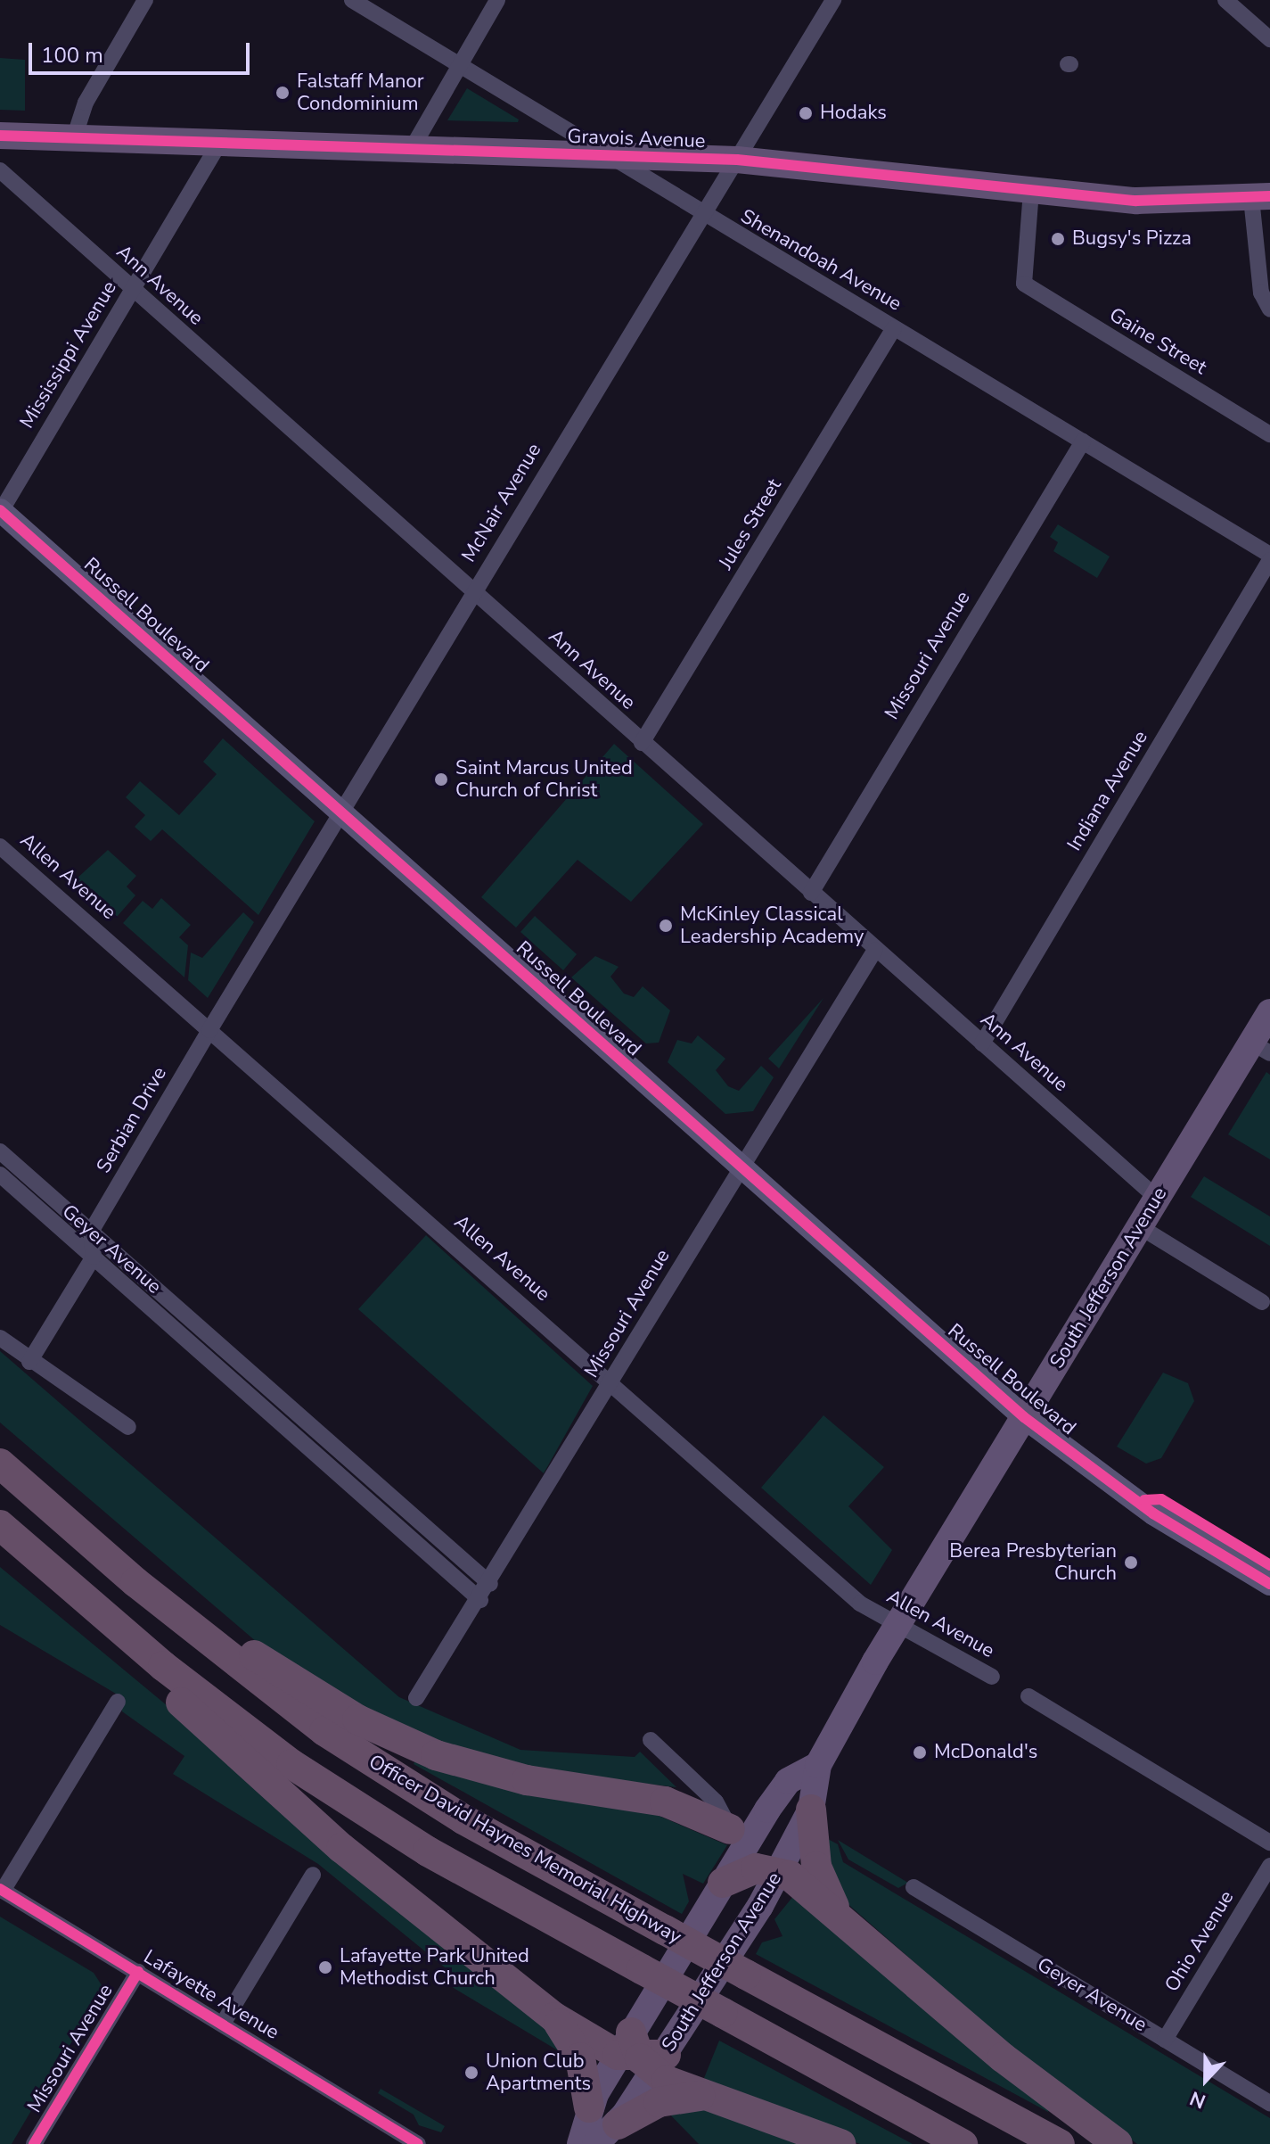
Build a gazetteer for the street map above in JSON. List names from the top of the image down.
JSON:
{
  "streets": {
    "highway": ["Officer David Haynes Memorial Highway"],
    "main road": ["Gravois Avenue", "Russell Boulevard", "South Jefferson Avenue"],
    "street": [
      "Shenandoah Avenue",
      "Ann Avenue",
      "Gaine Street",
      "Mississippi Avenue",
      "McNair Avenue",
      "Jules Street",
      "Missouri Avenue",
      "Indiana Avenue",
      "Allen Avenue",
      "Serbian Drive",
      "Geyer Avenue",
      "Ohio Avenue",
      "Lafayette Avenue"
    ]
  },
  "crossings": [
    ["Gravois Avenue", "Shenandoah Avenue"],
    ["Gravois Avenue", "Gaine Street"],
    ["Gravois Avenue", "Mississippi Avenue"],
    ["Gravois Avenue", "McNair Avenue"],
    ["Shenandoah Avenue", "McNair Avenue"],
    ["Shenandoah Avenue", "Jules Street"],
    ["Shenandoah Avenue", "Missouri Avenue"],
    ["Ann Avenue", "Mississippi Avenue"],
    ["Ann Avenue", "McNair Avenue"],
    ["Ann Avenue", "Jules Street"],
    ["Ann Avenue", "Missouri Avenue"],
    ["Ann Avenue", "Indiana Avenue"],
    ["Ann Avenue", "South Jefferson Avenue"],
    ["Mississippi Avenue", "Russell Boulevard"],
    ["McNair Avenue", "Russell Boulevard"],
    ["McNair Avenue", "Allen Avenue"],
    ["McNair Avenue", "Serbian Drive"],
    ["Russell Boulevard", "Missouri Avenue"],
    ["Russell Boulevard", "South Jefferson Avenue"],
    ["Missouri Avenue", "Allen Avenue"],
    ["Missouri Avenue", "Geyer Avenue"],
    ["Missouri Avenue", "Lafayette Avenue"],
    ["Allen Avenue", "Serbian Drive"],
    ["Allen Avenue", "South Jefferson Avenue"],
    ["Serbian Drive", "Geyer Avenue"],
    ["Geyer Avenue", "Ohio Avenue"]
  ],
  "places": [
    "Falstaff Manor Condominium",
    "Hodaks",
    "Bugsy's Pizza",
    "Saint Marcus United Church of Christ",
    "McKinley Classical Leadership Academy",
    "Berea Presbyterian Church",
    "McDonald's",
    "Lafayette Park United Methodist Church",
    "Union Club Apartments"
  ],
  "scale_bar": "100 m",
  "north": "bottom"
}
